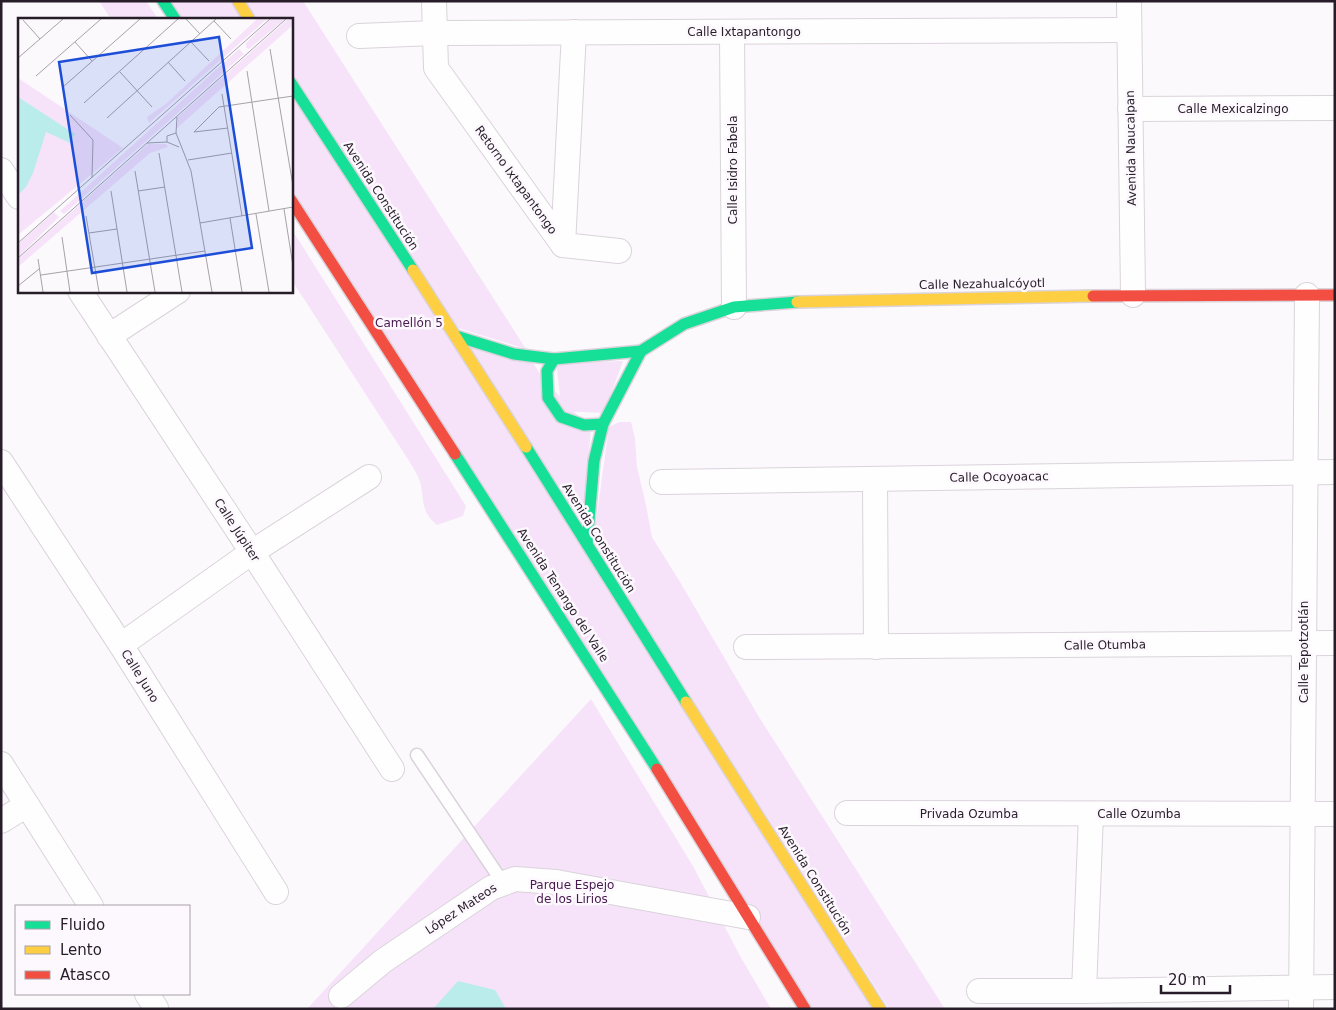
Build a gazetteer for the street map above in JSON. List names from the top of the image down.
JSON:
{
  "streets": {
    "main road": ["Avenida Constitución", "Calle Nezahualcóyotl", "Avenida Tenango del Valle"],
    "street": [
      "Calle Ixtapantongo",
      "Calle Mexicalzingo",
      "Avenida Naucalpan",
      "Calle Isidro Fabela",
      "Retorno Ixtapantongo",
      "Calle Ocoyoacac",
      "Calle Júpiter",
      "Calle Otumba",
      "Calle Tepotzotlán",
      "Calle Juno",
      "Privada Ozumba",
      "Calle Ozumba",
      "López Mateos"
    ]
  },
  "crossings": [
    ["Calle Ixtapantongo", "Avenida Naucalpan"],
    ["Calle Ixtapantongo", "Calle Isidro Fabela"],
    ["Calle Ixtapantongo", "Retorno Ixtapantongo"],
    ["Calle Mexicalzingo", "Avenida Naucalpan"],
    ["Avenida Naucalpan", "Calle Nezahualcóyotl"],
    ["Calle Isidro Fabela", "Calle Nezahualcóyotl"],
    ["Avenida Constitución", "Calle Nezahualcóyotl"],
    ["Calle Nezahualcóyotl", "Calle Tepotzotlán"],
    ["Calle Ocoyoacac", "Calle Tepotzotlán"],
    ["Avenida Tenango del Valle", "López Mateos"],
    ["Calle Otumba", "Calle Tepotzotlán"],
    ["Calle Tepotzotlán", "Calle Ozumba"],
    ["Privada Ozumba", "Calle Ozumba"]
  ],
  "parks": ["Camellón 5", "Parque Espejo de los Lirios"],
  "legend": ["Fluido", "Lento", "Atasco"],
  "scale_bar": "20 m"
}
